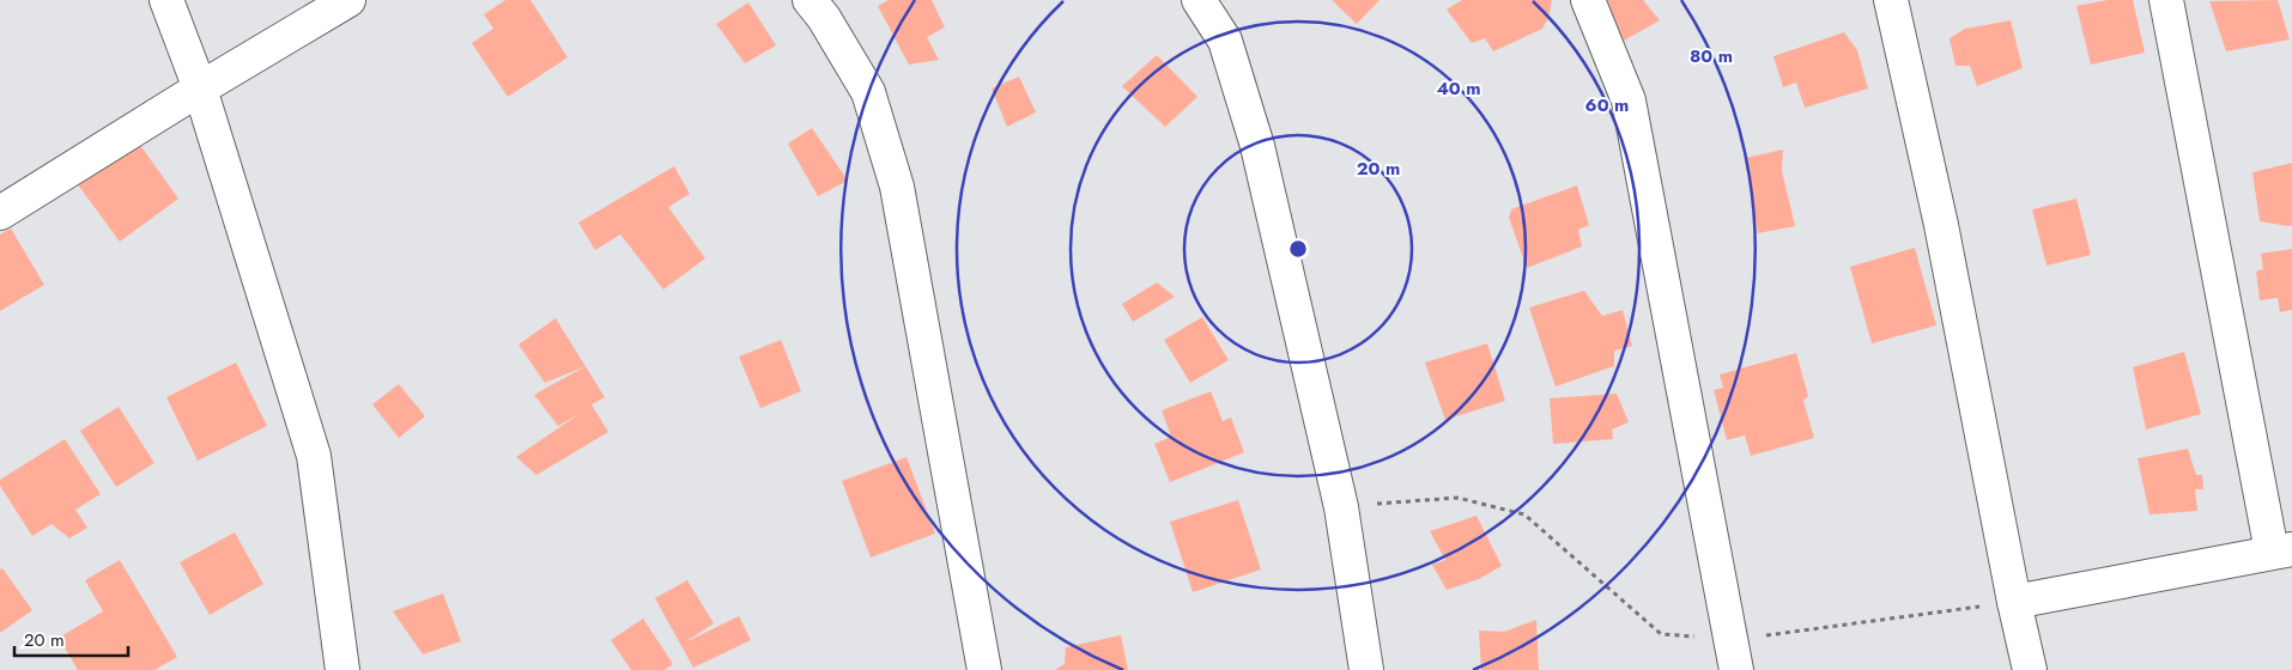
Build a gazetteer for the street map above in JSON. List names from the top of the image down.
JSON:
{
  "scale_bar": "20 m",
  "rings": [
    "80 m",
    "40 m",
    "60 m",
    "20 m"
  ]
}
